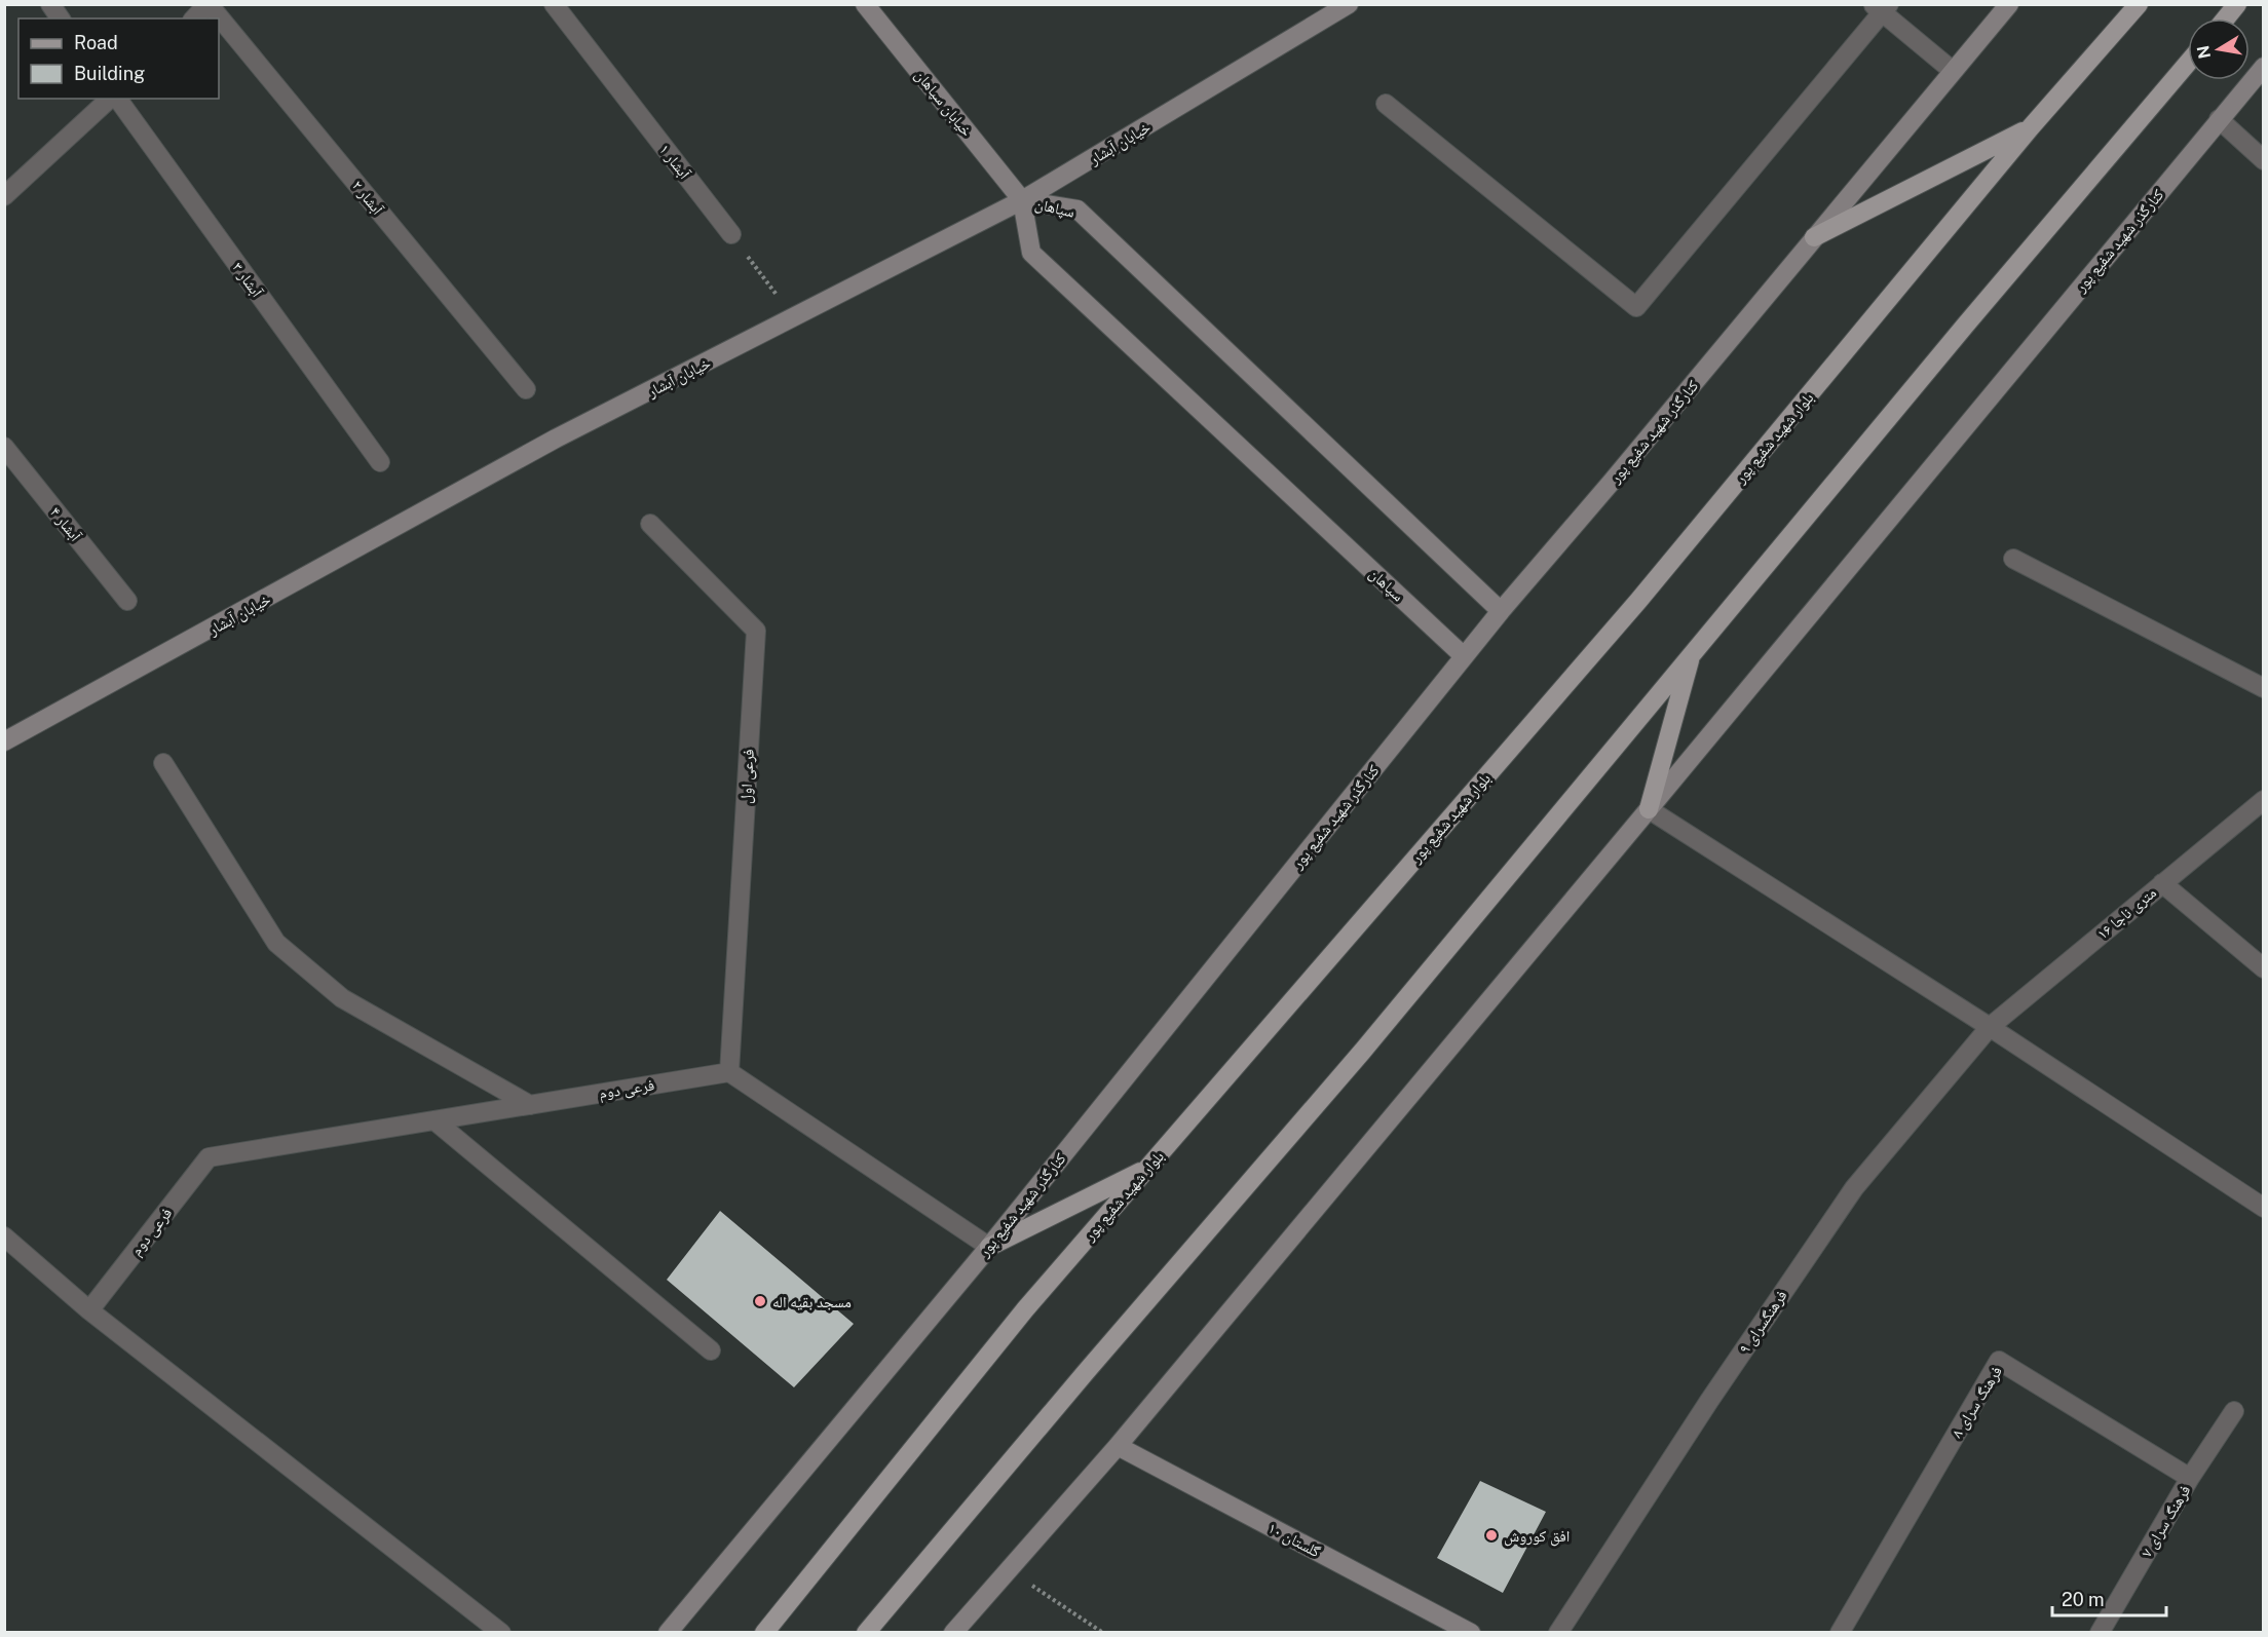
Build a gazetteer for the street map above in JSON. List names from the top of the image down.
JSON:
{
  "streets": {
    "main road": [
      "خیابان سپاهان",
      "خیابان آبشار",
      "سپاهان",
      "کنارگذر شهید شفیع پور",
      "بلوار شهید شفیع پور",
      "گلستان ۱۰"
    ],
    "street": [
      "آبشار ۱",
      "آبشار ۲",
      "آبشار ۳",
      "آبشار ۴",
      "فرعی اول",
      "۱۶ متری ناجا",
      "فرعی دوم",
      "فرهنگسرای ۹",
      "فرهنگ سرای ۸",
      "فرهنگ سرای ۷"
    ]
  },
  "crossings": [
    ["خیابان سپاهان", "خیابان آبشار"],
    ["خیابان سپاهان", "سپاهان"],
    ["خیابان آبشار", "سپاهان"],
    ["سپاهان", "کنارگذر شهید شفیع پور"],
    ["کنارگذر شهید شفیع پور", "گلستان ۱۰"],
    ["فرعی اول", "فرعی دوم"],
    ["۱۶ متری ناجا", "فرهنگسرای ۹"],
    ["فرهنگ سرای ۸", "فرهنگ سرای ۷"]
  ],
  "places": ["مسجد بقیه اله", "افق کوروش"],
  "legend": ["Road", "Building"],
  "scale_bar": "20 m",
  "north": "left"
}
